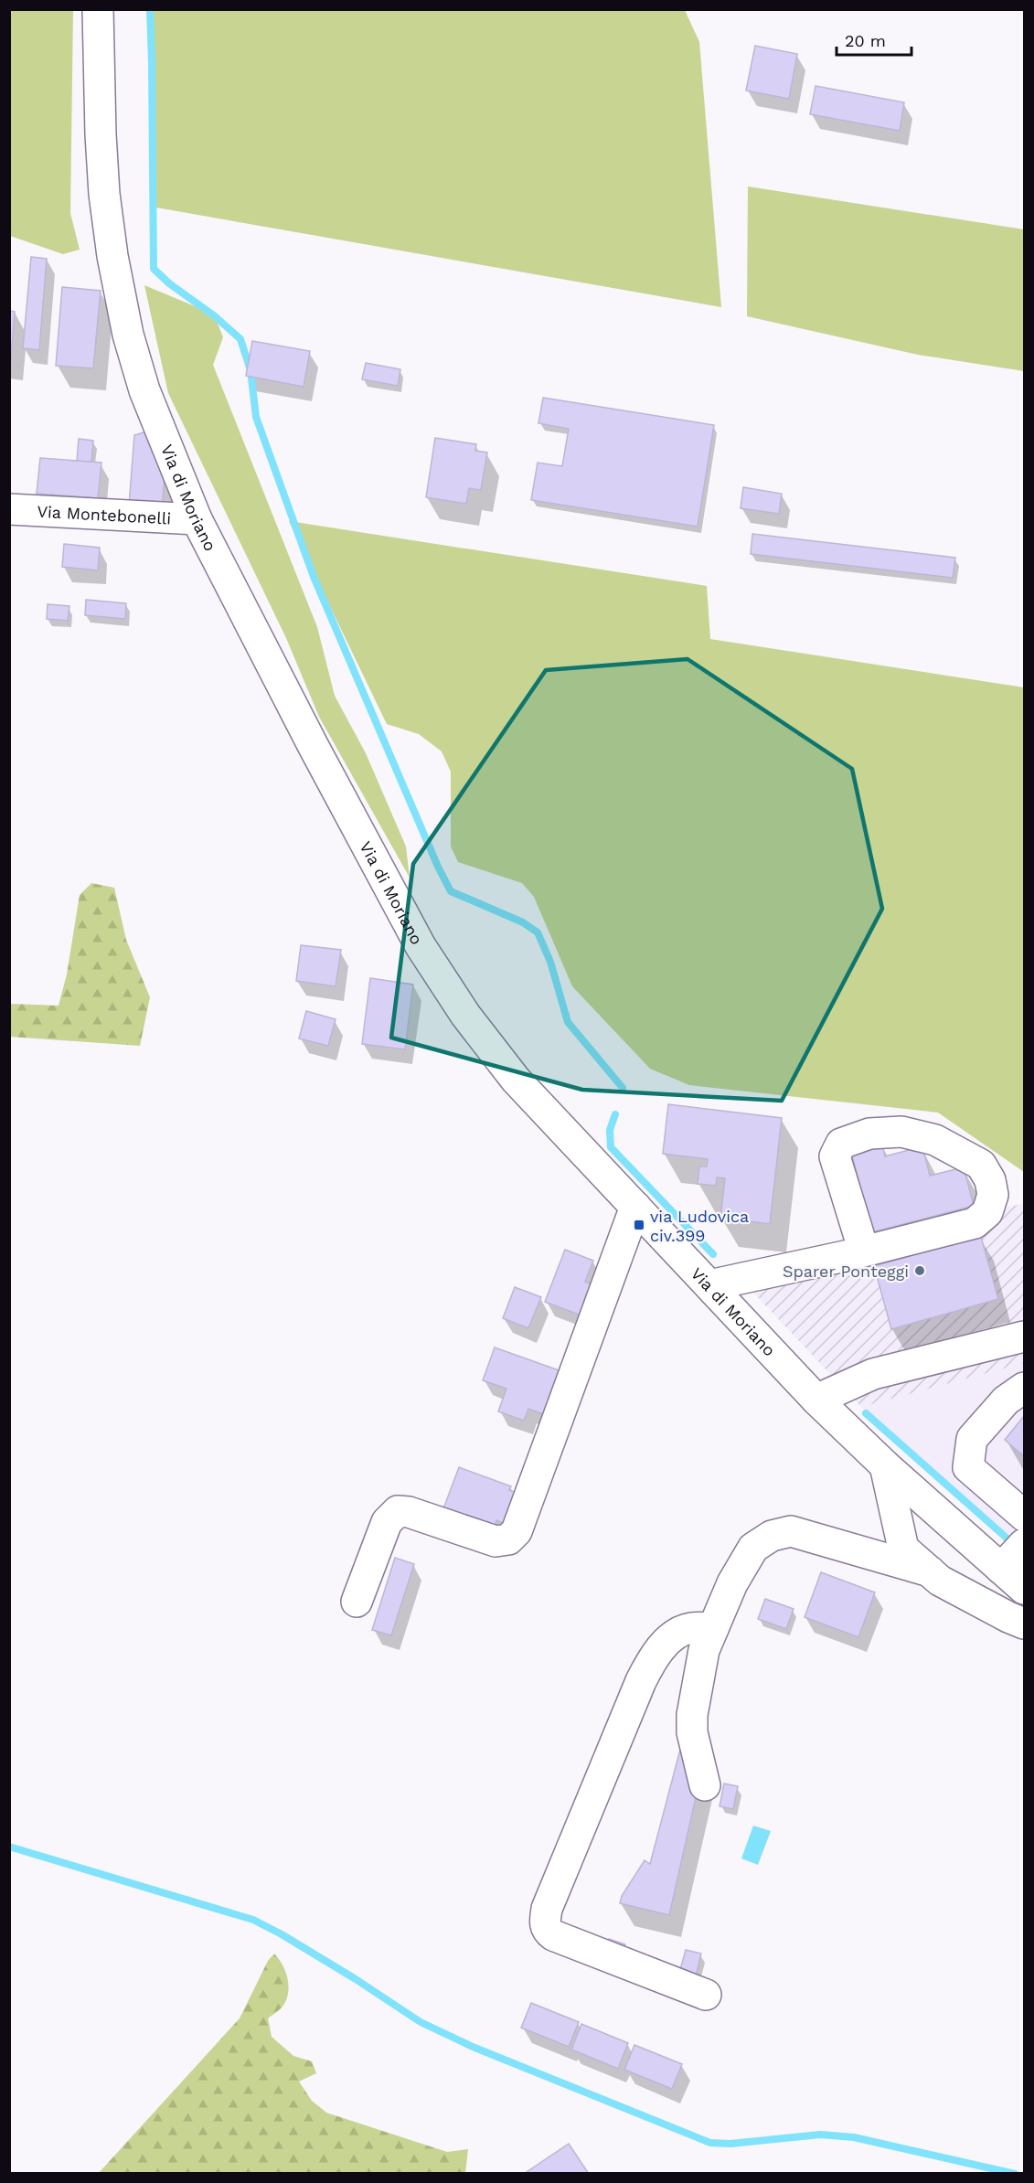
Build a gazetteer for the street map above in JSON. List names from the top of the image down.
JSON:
{
  "streets": {
    "main road": ["Via di Moriano", "Via Montebonelli"]
  },
  "crossings": [
    ["Via di Moriano", "Via Montebonelli"]
  ],
  "places": {
    "transit": ["via Ludovica civ.399"],
    "other": ["Sparer Ponteggi"]
  },
  "scale_bar": "20 m"
}
